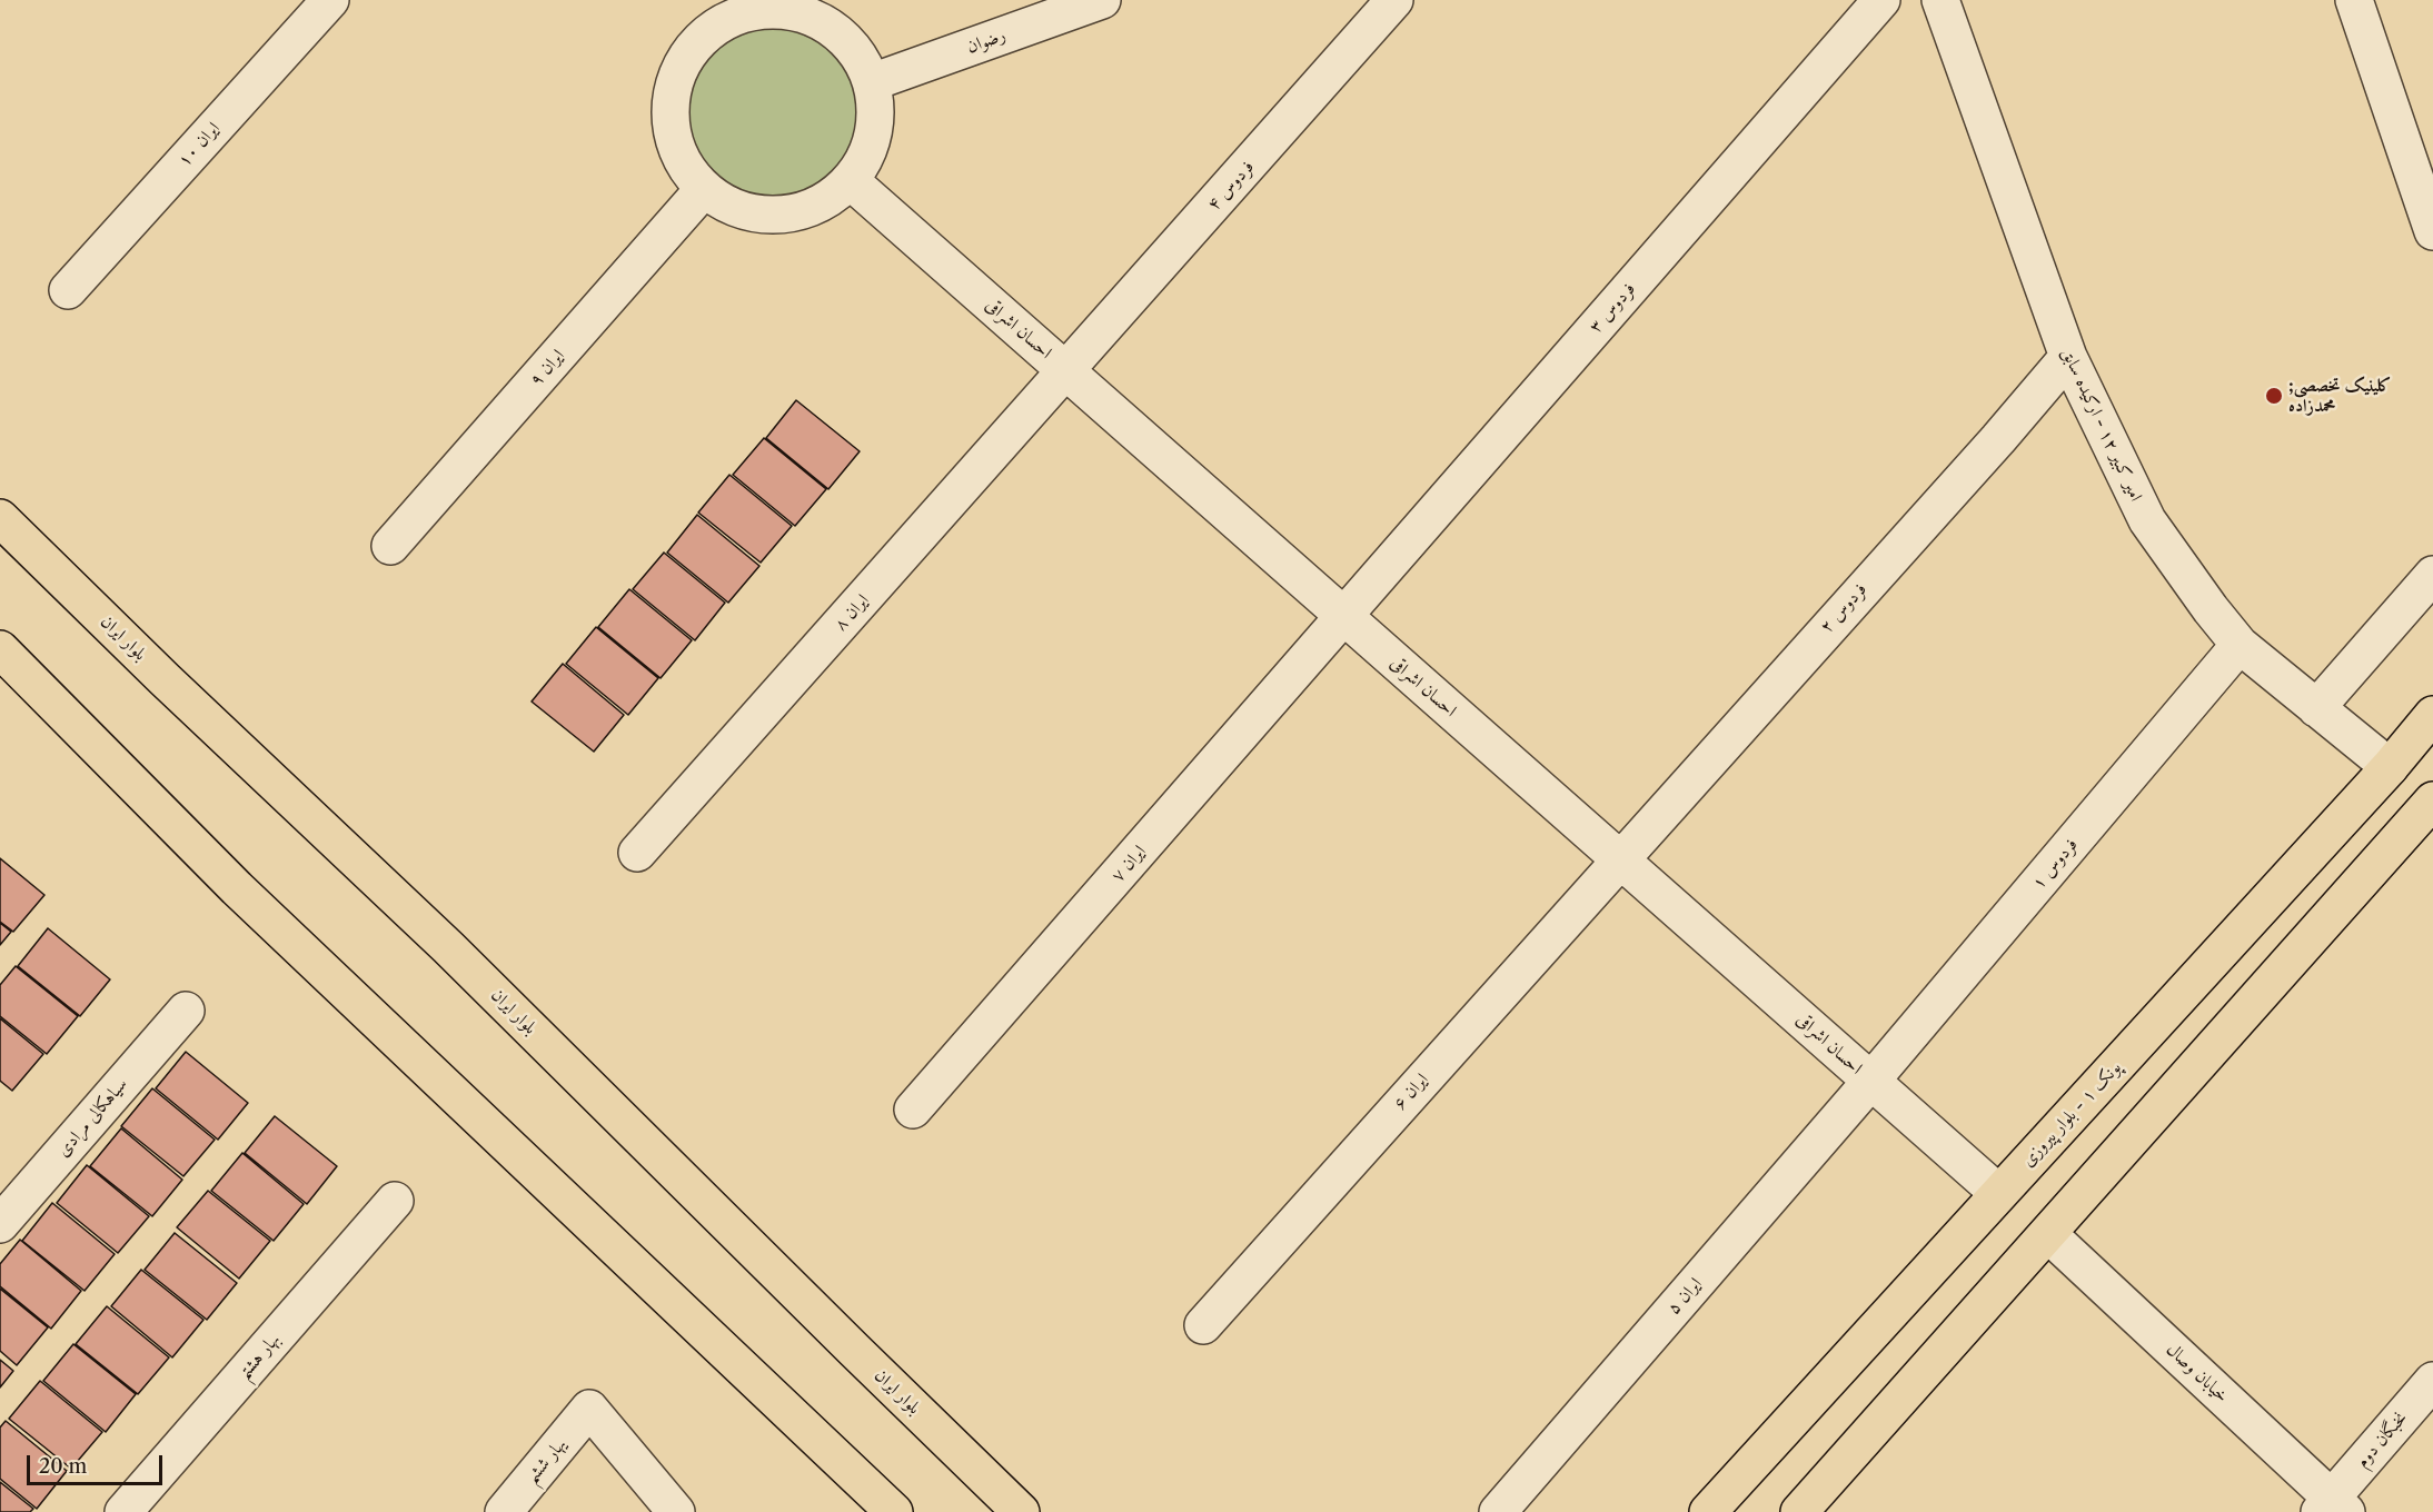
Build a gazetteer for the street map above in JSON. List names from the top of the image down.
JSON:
{
  "streets": {
    "main road": ["بلوار ایران", "پونک ۱ - بلوار پیروزی"],
    "street": [
      "رضوان",
      "ایران ۱۰",
      "فردوس ۴",
      "فردوس ۳",
      "احسان اشراقی",
      "ایران ۹",
      "امیر کبیر ۱۲ - ارکیده سابق",
      "فردوس ۲",
      "ایران ۸",
      "ایران ۷",
      "فردوس ۱",
      "ایران ۶",
      "سیاهکالی مرادی",
      "ایران ۵",
      "بهار هشتم",
      "خیابان وصال",
      "نخبگان دوم",
      "یهار ششم"
    ]
  },
  "crossings": [
    ["رضوان", "احسان اشراقی"],
    ["رضوان", "ایران ۹"],
    ["فردوس ۴", "احسان اشراقی"],
    ["فردوس ۴", "ایران ۸"],
    ["فردوس ۳", "احسان اشراقی"],
    ["فردوس ۳", "ایران ۷"],
    ["احسان اشراقی", "ایران ۹"],
    ["احسان اشراقی", "فردوس ۲"],
    ["احسان اشراقی", "ایران ۸"],
    ["احسان اشراقی", "ایران ۷"],
    ["احسان اشراقی", "فردوس ۱"],
    ["احسان اشراقی", "ایران ۶"],
    ["احسان اشراقی", "پونک ۱ - بلوار پیروزی"],
    ["احسان اشراقی", "ایران ۵"],
    ["امیر کبیر ۱۲ - ارکیده سابق", "فردوس ۲"],
    ["امیر کبیر ۱۲ - ارکیده سابق", "فردوس ۱"],
    ["امیر کبیر ۱۲ - ارکیده سابق", "پونک ۱ - بلوار پیروزی"],
    ["فردوس ۲", "ایران ۶"],
    ["فردوس ۱", "ایران ۵"],
    ["خیابان وصال", "نخبگان دوم"]
  ],
  "places": [";کلینیک تخصصی محمدزاده"],
  "scale_bar": "20 m"
}
